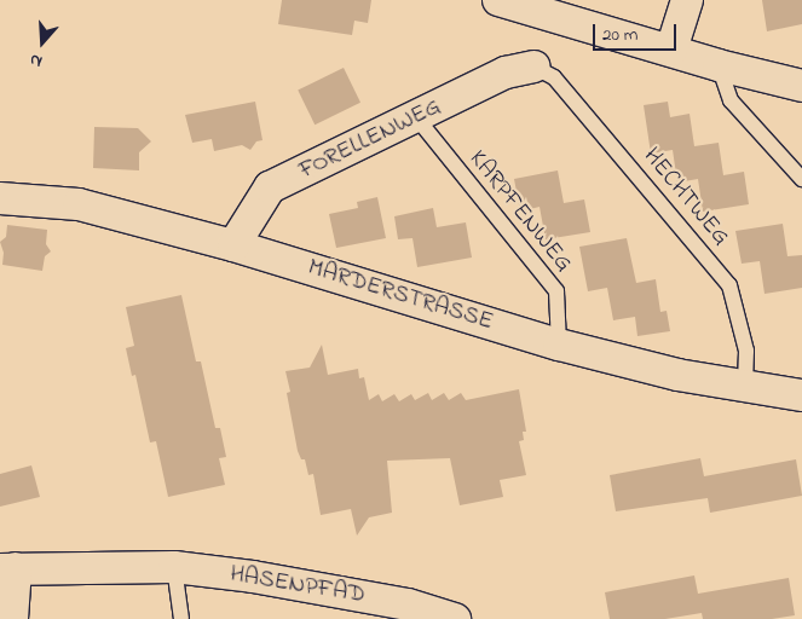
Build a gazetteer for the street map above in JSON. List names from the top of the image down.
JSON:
{
  "streets": {
    "street": ["FORELLENWEG", "MARDERSTRASSE", "HASENPFAD"],
    "lane": ["HECHTWEG", "KARPFENWEG"]
  },
  "crossings": [
    ["FORELLENWEG", "HECHTWEG"],
    ["FORELLENWEG", "KARPFENWEG"],
    ["FORELLENWEG", "MARDERSTRASSE"],
    ["HECHTWEG", "MARDERSTRASSE"],
    ["KARPFENWEG", "MARDERSTRASSE"]
  ],
  "scale_bar": "20 m",
  "north": "bottom"
}
